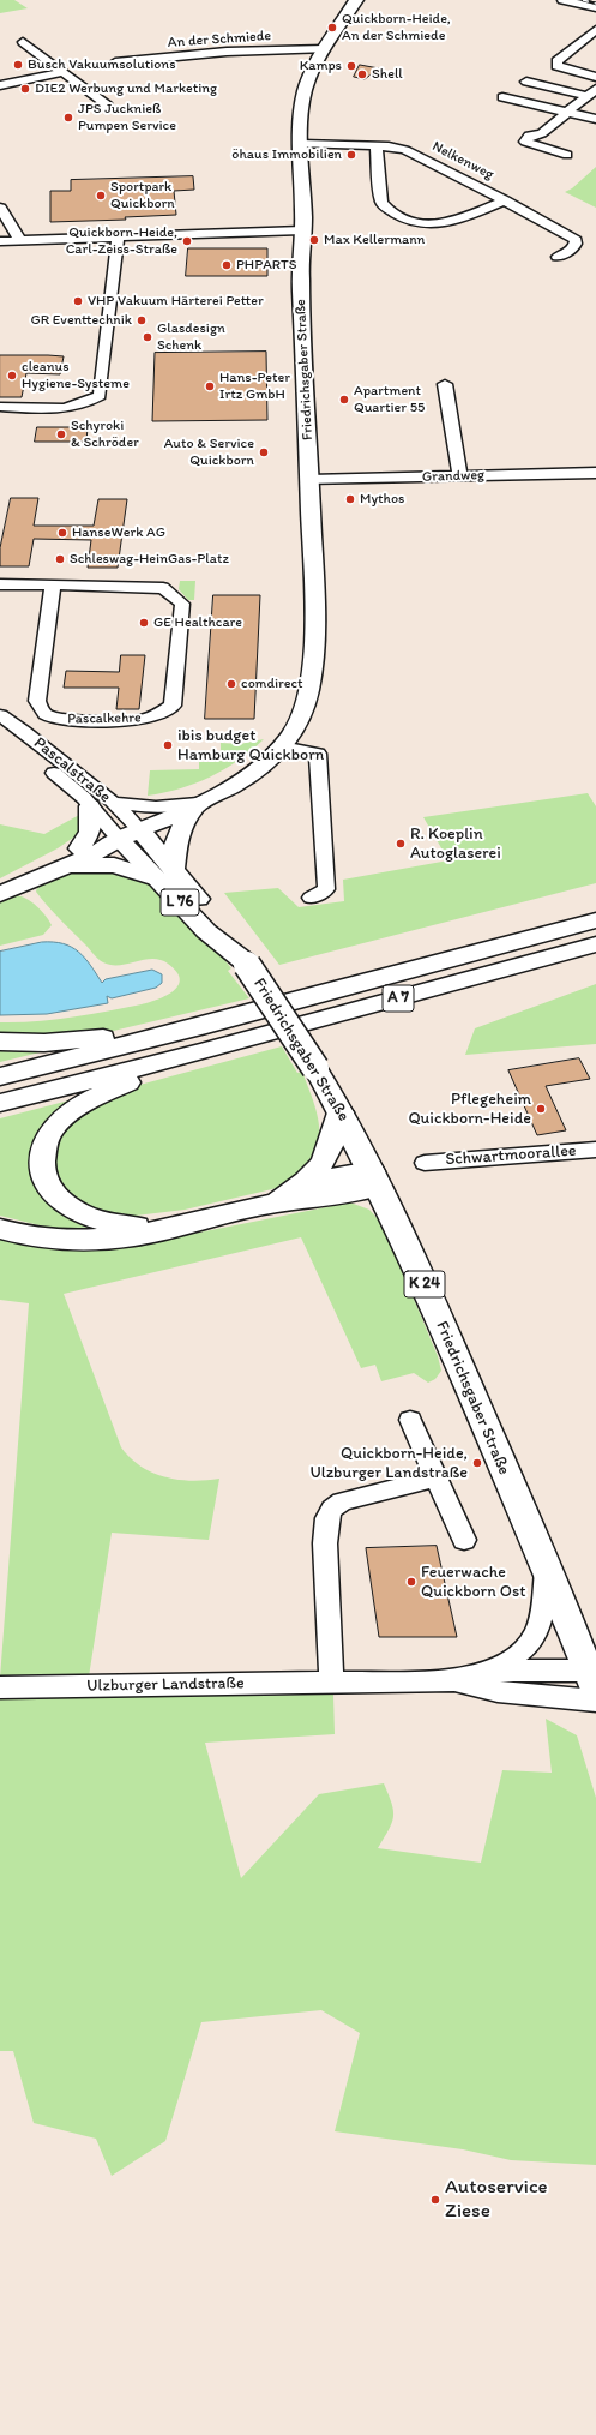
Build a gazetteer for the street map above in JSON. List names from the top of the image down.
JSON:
{
  "streets": {
    "main road": [
      "Friedrichsgaber Straße",
      "L 76",
      "A 7",
      "K 24"
    ],
    "street": [
      "An der Schmiede",
      "Nelkenweg",
      "Grandweg",
      "Pascalkehre",
      "Pascalstraße",
      "Schwartmoorallee",
      "Ulzburger Landstraße"
    ]
  },
  "crossings": [
    ["An der Schmiede", "Friedrichsgaber Straße"],
    ["Nelkenweg", "Friedrichsgaber Straße"],
    ["Friedrichsgaber Straße", "Grandweg"],
    ["Friedrichsgaber Straße", "Pascalstraße"],
    ["Friedrichsgaber Straße", "Ulzburger Landstraße"]
  ],
  "places": [
    "Quickborn-Heide, An der Schmiede",
    "Busch Vakuumsolutions",
    "Kamps",
    "Shell",
    "DIE2 Werbung und Marketing",
    "JPS Jucknieß Pumpen Service",
    "öhaus Immobilien",
    "Sportpark Quickborn",
    "Max Kellermann",
    "Quickborn-Heide, Carl-Zeiss-Straße",
    "PHPARTS",
    "VHP Vakuum Härterei Petter",
    "GR Eventtechnik",
    "Glasdesign Schenk",
    "cleanus Hygiene-Systeme",
    "Hans-Peter Irtz GmbH",
    "Apartment Quartier 55",
    "Schyroki & Schröder",
    "Auto & Service Quickborn",
    "Mythos",
    "HanseWerk AG",
    "Schleswag-HeinGas-Platz",
    "GE Healthcare",
    "comdirect",
    "ibis budget Hamburg Quickborn",
    "R. Koeplin Autoglaserei",
    "Pflegeheim Quickborn-Heide",
    "Quickborn-Heide, Ulzburger Landstraße",
    "Feuerwache Quickborn Ost",
    "Autoservice Ziese"
  ]
}
